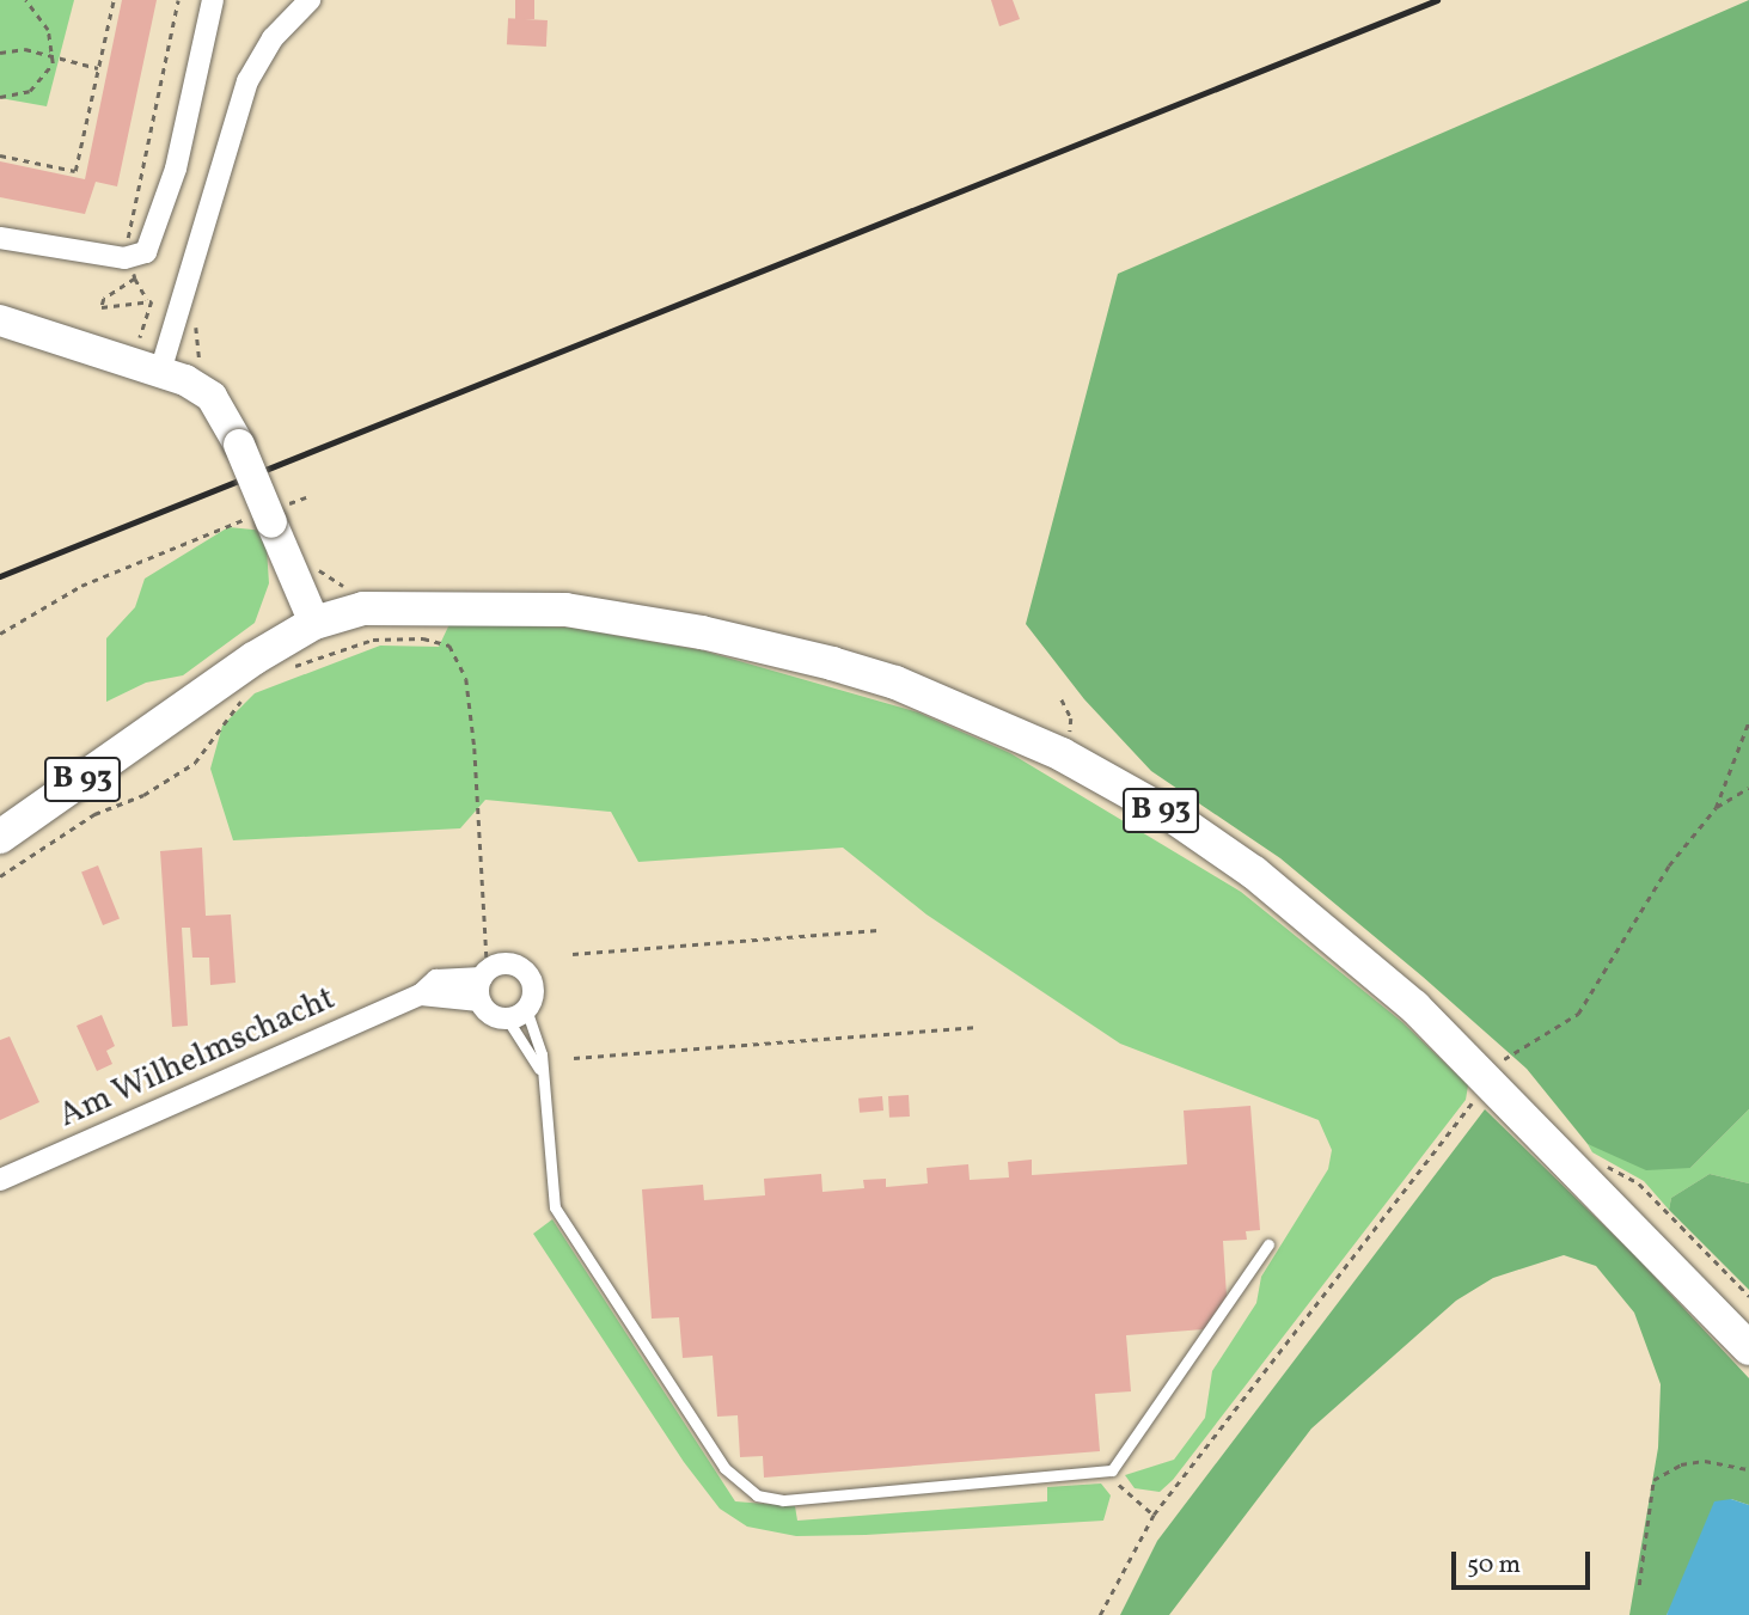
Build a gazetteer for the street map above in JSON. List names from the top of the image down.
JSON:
{
  "streets": {
    "main road": ["B 93"],
    "street": ["Am Wilhelmschacht"]
  },
  "scale_bar": "50 m"
}
